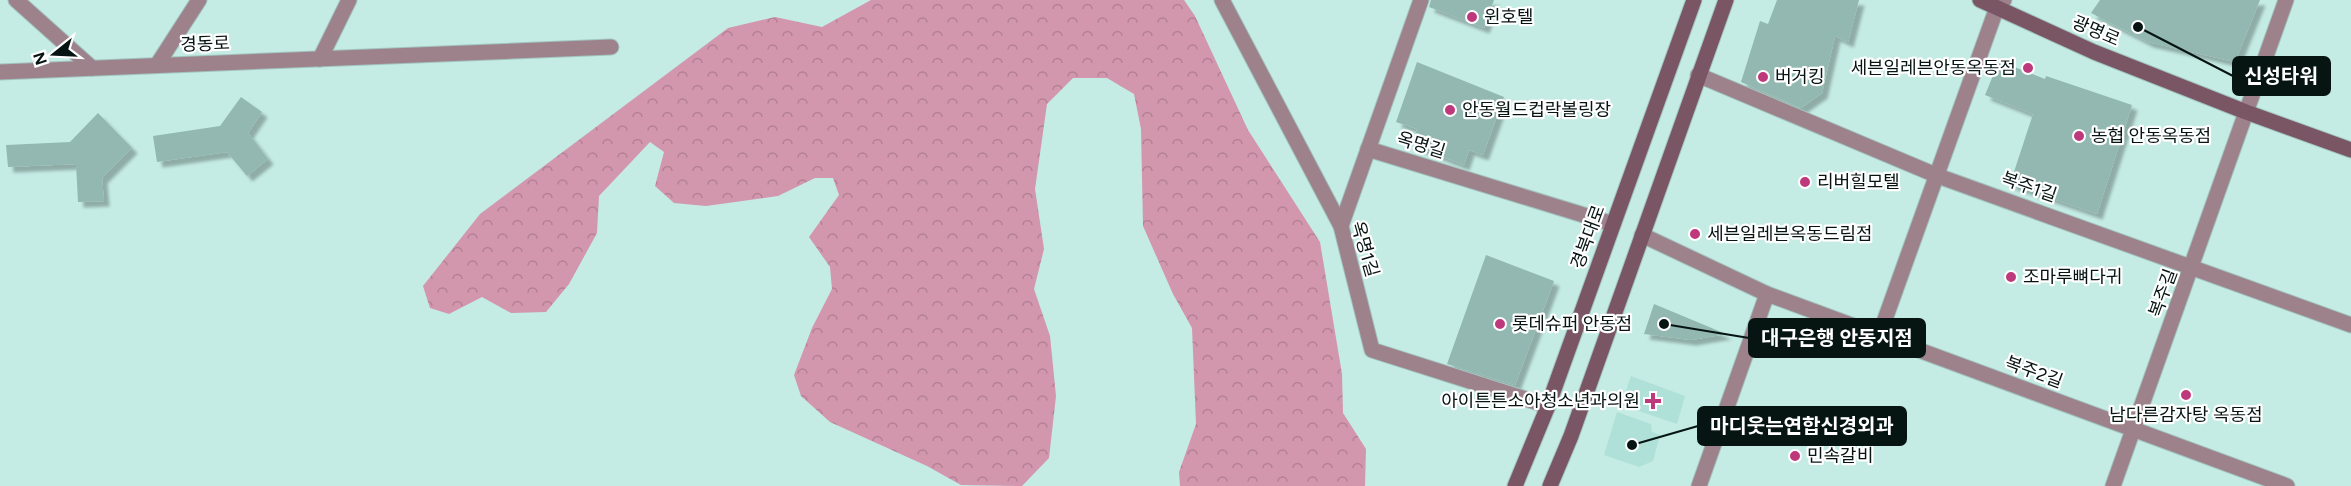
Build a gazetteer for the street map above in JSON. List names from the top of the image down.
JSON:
{
  "streets": {
    "street": [
      "광명로",
      "경동로",
      "옥명길",
      "복주1길",
      "경북대로",
      "옥명1길",
      "복주길",
      "복주2길"
    ]
  },
  "crossings": [
    ["광명로", "복주길"],
    ["옥명길", "경북대로"],
    ["복주1길", "복주길"],
    ["경북대로", "옥명1길"],
    ["복주길", "복주2길"]
  ],
  "places": {
    "other": [
      "윈호텔",
      "신성타워",
      "세븐일레븐안동옥동점",
      "버거킹",
      "안동월드컵락볼링장",
      "농협 안동옥동점",
      "리버힐모텔",
      "세븐일레븐옥동드림점",
      "조마루뼈다귀",
      "롯데슈퍼 안동점",
      "대구은행 안동지점",
      "남다른감자탕 옥동점",
      "마디웃는연합신경외과",
      "민속갈비"
    ],
    "health": ["아이튼튼소아청소년과의원"]
  },
  "north": "left"
}
